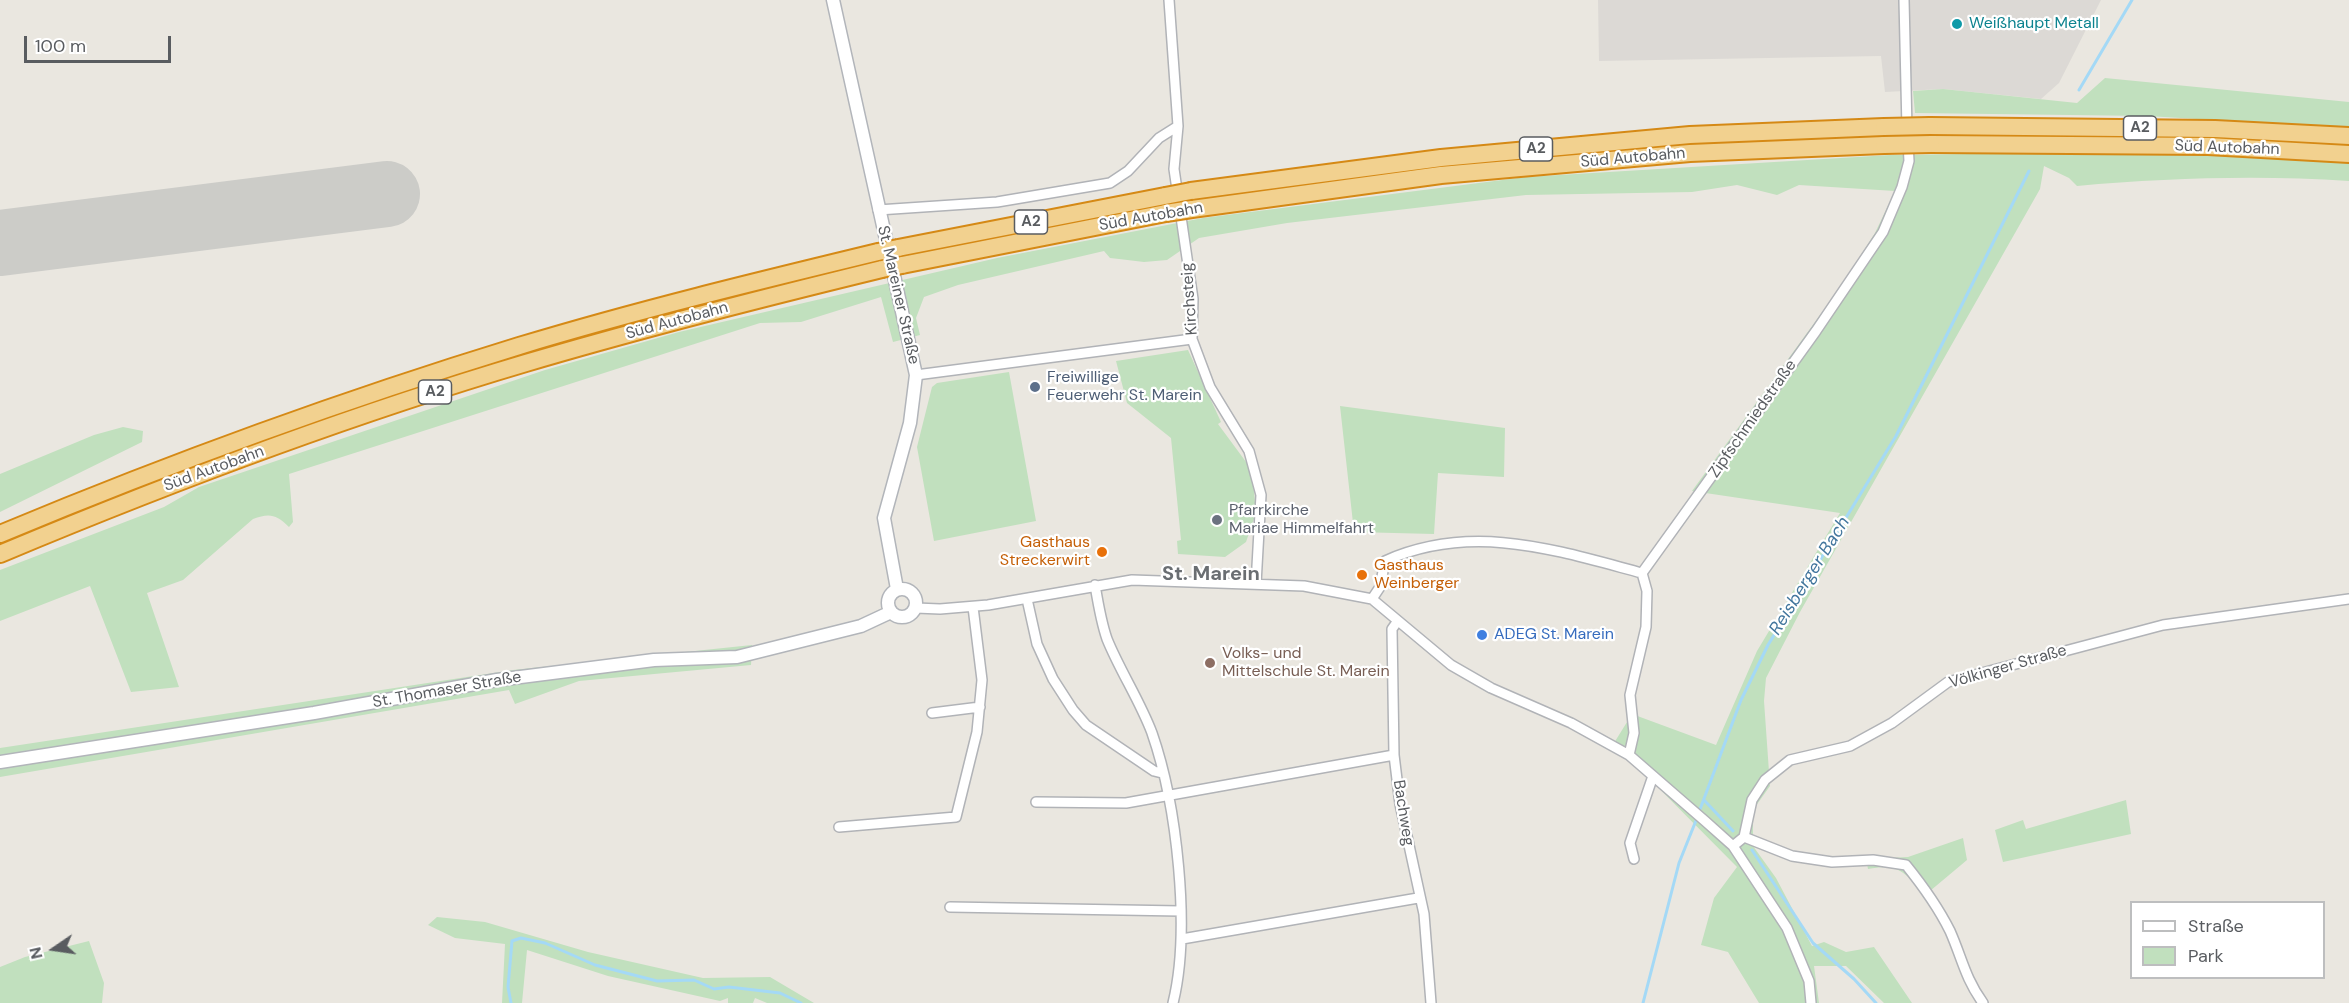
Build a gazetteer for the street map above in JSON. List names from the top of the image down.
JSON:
{
  "streets": {
    "highway": ["A2", "Süd Autobahn"],
    "main road": ["St. Mareiner Straße", "St. Thomaser Straße"],
    "street": [
      "Kirchsteig",
      "Zipfschmiedstraße",
      "Völkinger Straße",
      "Bachweg"
    ]
  },
  "crossings": [
    ["St. Mareiner Straße", "St. Thomaser Straße"]
  ],
  "districts": ["St. Marein"],
  "water": ["Reisberger Bach"],
  "places": [
    "Weißhaupt Metall",
    "Freiwillige Feuerwehr St. Marein",
    "Pfarrkirche Mariae Himmelfahrt",
    "Gasthaus Streckerwirt",
    "Gasthaus Weinberger",
    "ADEG St. Marein",
    "Volks- und Mittelschule St. Marein"
  ],
  "legend": ["Straße", "Park"],
  "scale_bar": "100 m",
  "north": "left"
}
